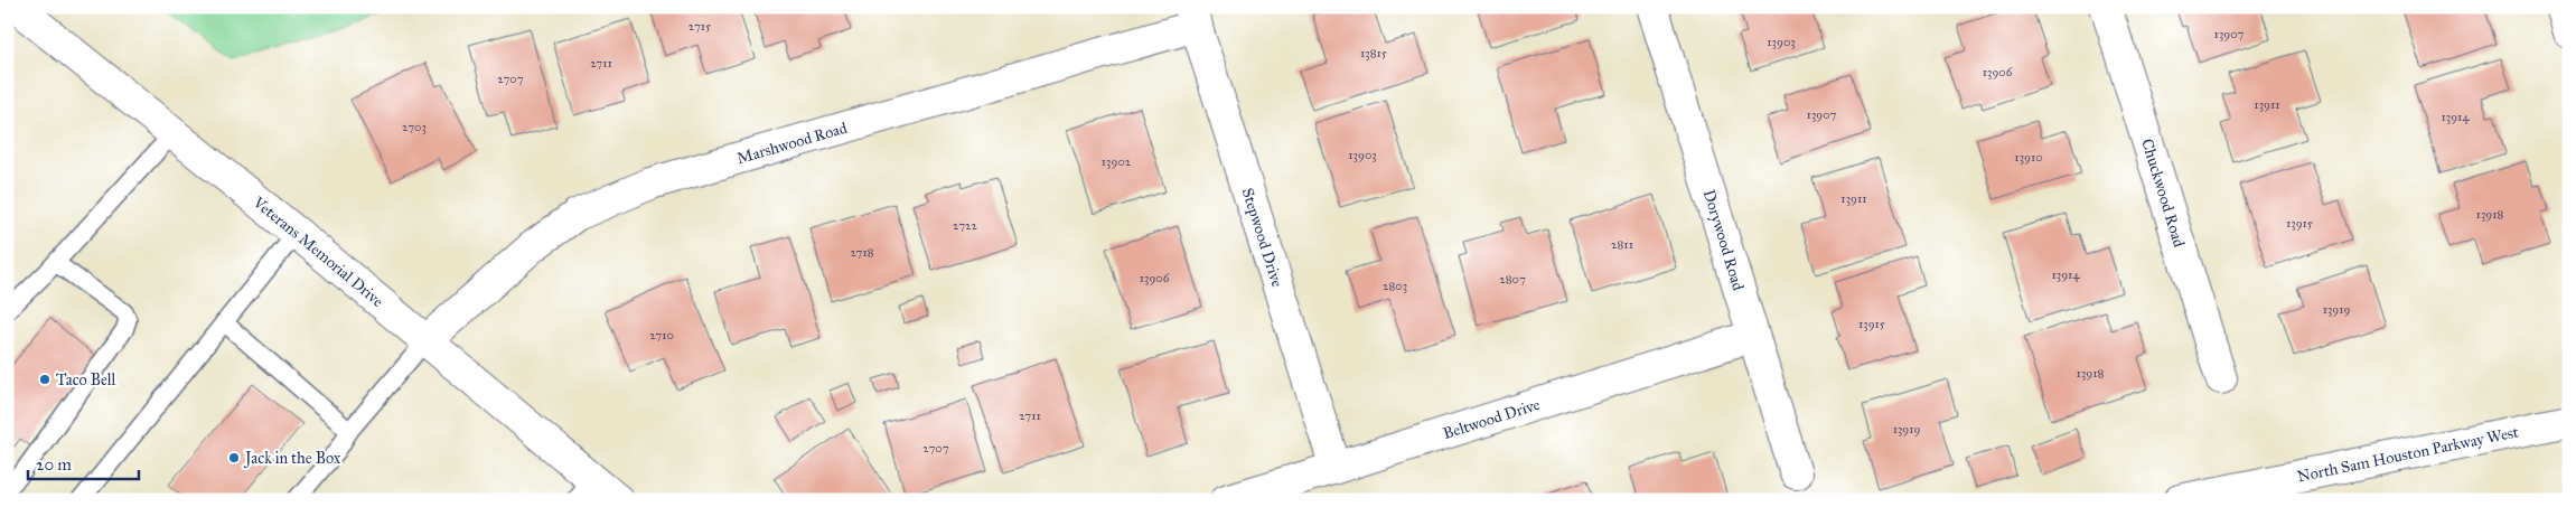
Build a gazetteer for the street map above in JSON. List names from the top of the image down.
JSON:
{
  "streets": {
    "street": [
      "Marshwood Road",
      "Chuckwood Road",
      "Stepwood Drive",
      "Dorywood Road",
      "Veterans Memorial Drive",
      "Beltwood Drive",
      "North Sam Houston Parkway West"
    ]
  },
  "crossings": [
    ["Marshwood Road", "Stepwood Drive"],
    ["Marshwood Road", "Veterans Memorial Drive"],
    ["Stepwood Drive", "Beltwood Drive"],
    ["Dorywood Road", "Beltwood Drive"]
  ],
  "places": ["Taco Bell", "Jack in the Box"],
  "house_numbers": [
    "2715",
    "13907",
    "13903",
    "13815",
    "2711",
    "13906",
    "2707",
    "13911",
    "13907",
    "13914",
    "2703",
    "13903",
    "13910",
    "13902",
    "13911",
    "13918",
    "13915",
    "2722",
    "2811",
    "2718",
    "13914",
    "13906",
    "2807",
    "2803",
    "13919",
    "13915",
    "2710",
    "13918",
    "2711",
    "13919",
    "2707"
  ],
  "scale_bar": "20 m"
}
